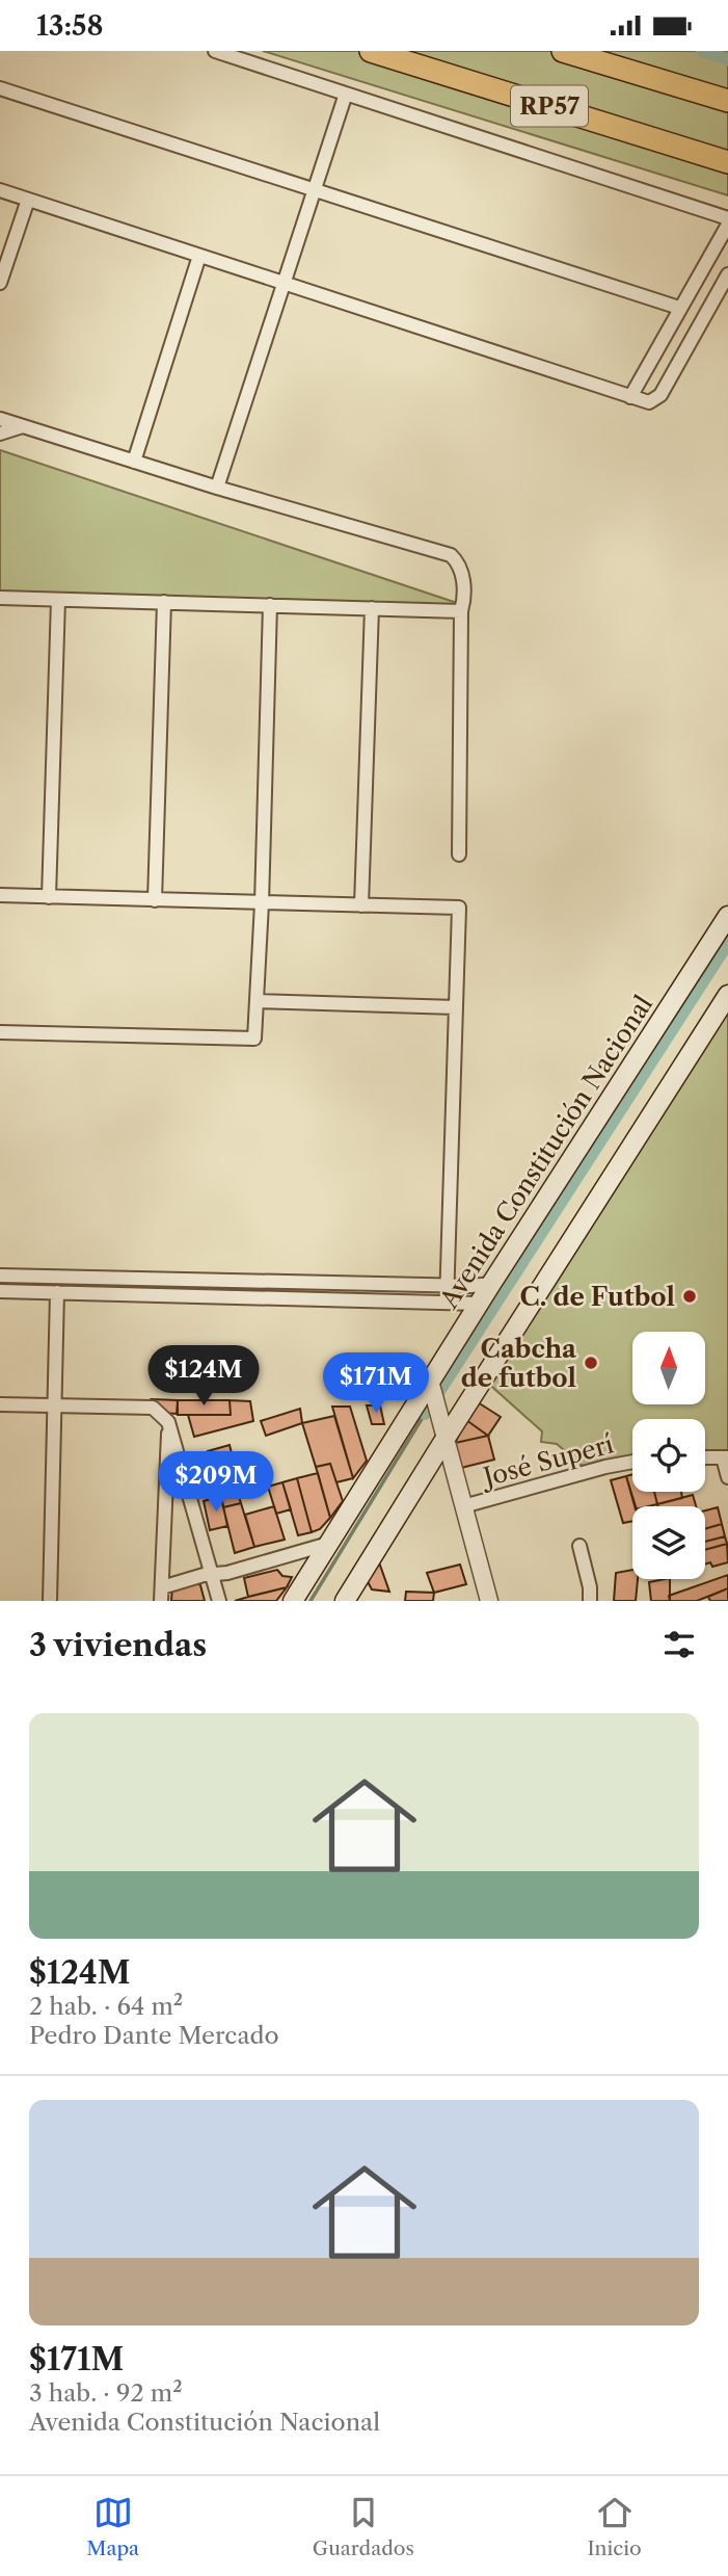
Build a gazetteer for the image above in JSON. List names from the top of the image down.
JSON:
{
  "streets": {
    "highway": ["RP57"],
    "main road": ["Avenida Constitución Nacional"],
    "street": ["José Superí"]
  },
  "places": ["C. de Futbol", "Cabcha de futbol"],
  "north": "top",
  "page": {
    "status": "13:58",
    "price": ["$124M", "$171M", "$209M"],
    "heading": "3 viviendas",
    "list": [
      {
        "name": "$124M",
        "note": "2 hab. · 64 m² · Pedro Dante Mercado"
      },
      {
        "name": "$171M",
        "note": "3 hab. · 92 m² · Avenida Constitución Nacional"
      }
    ],
    "tabs": ["Mapa", "Guardados", "Inicio"]
  }
}
